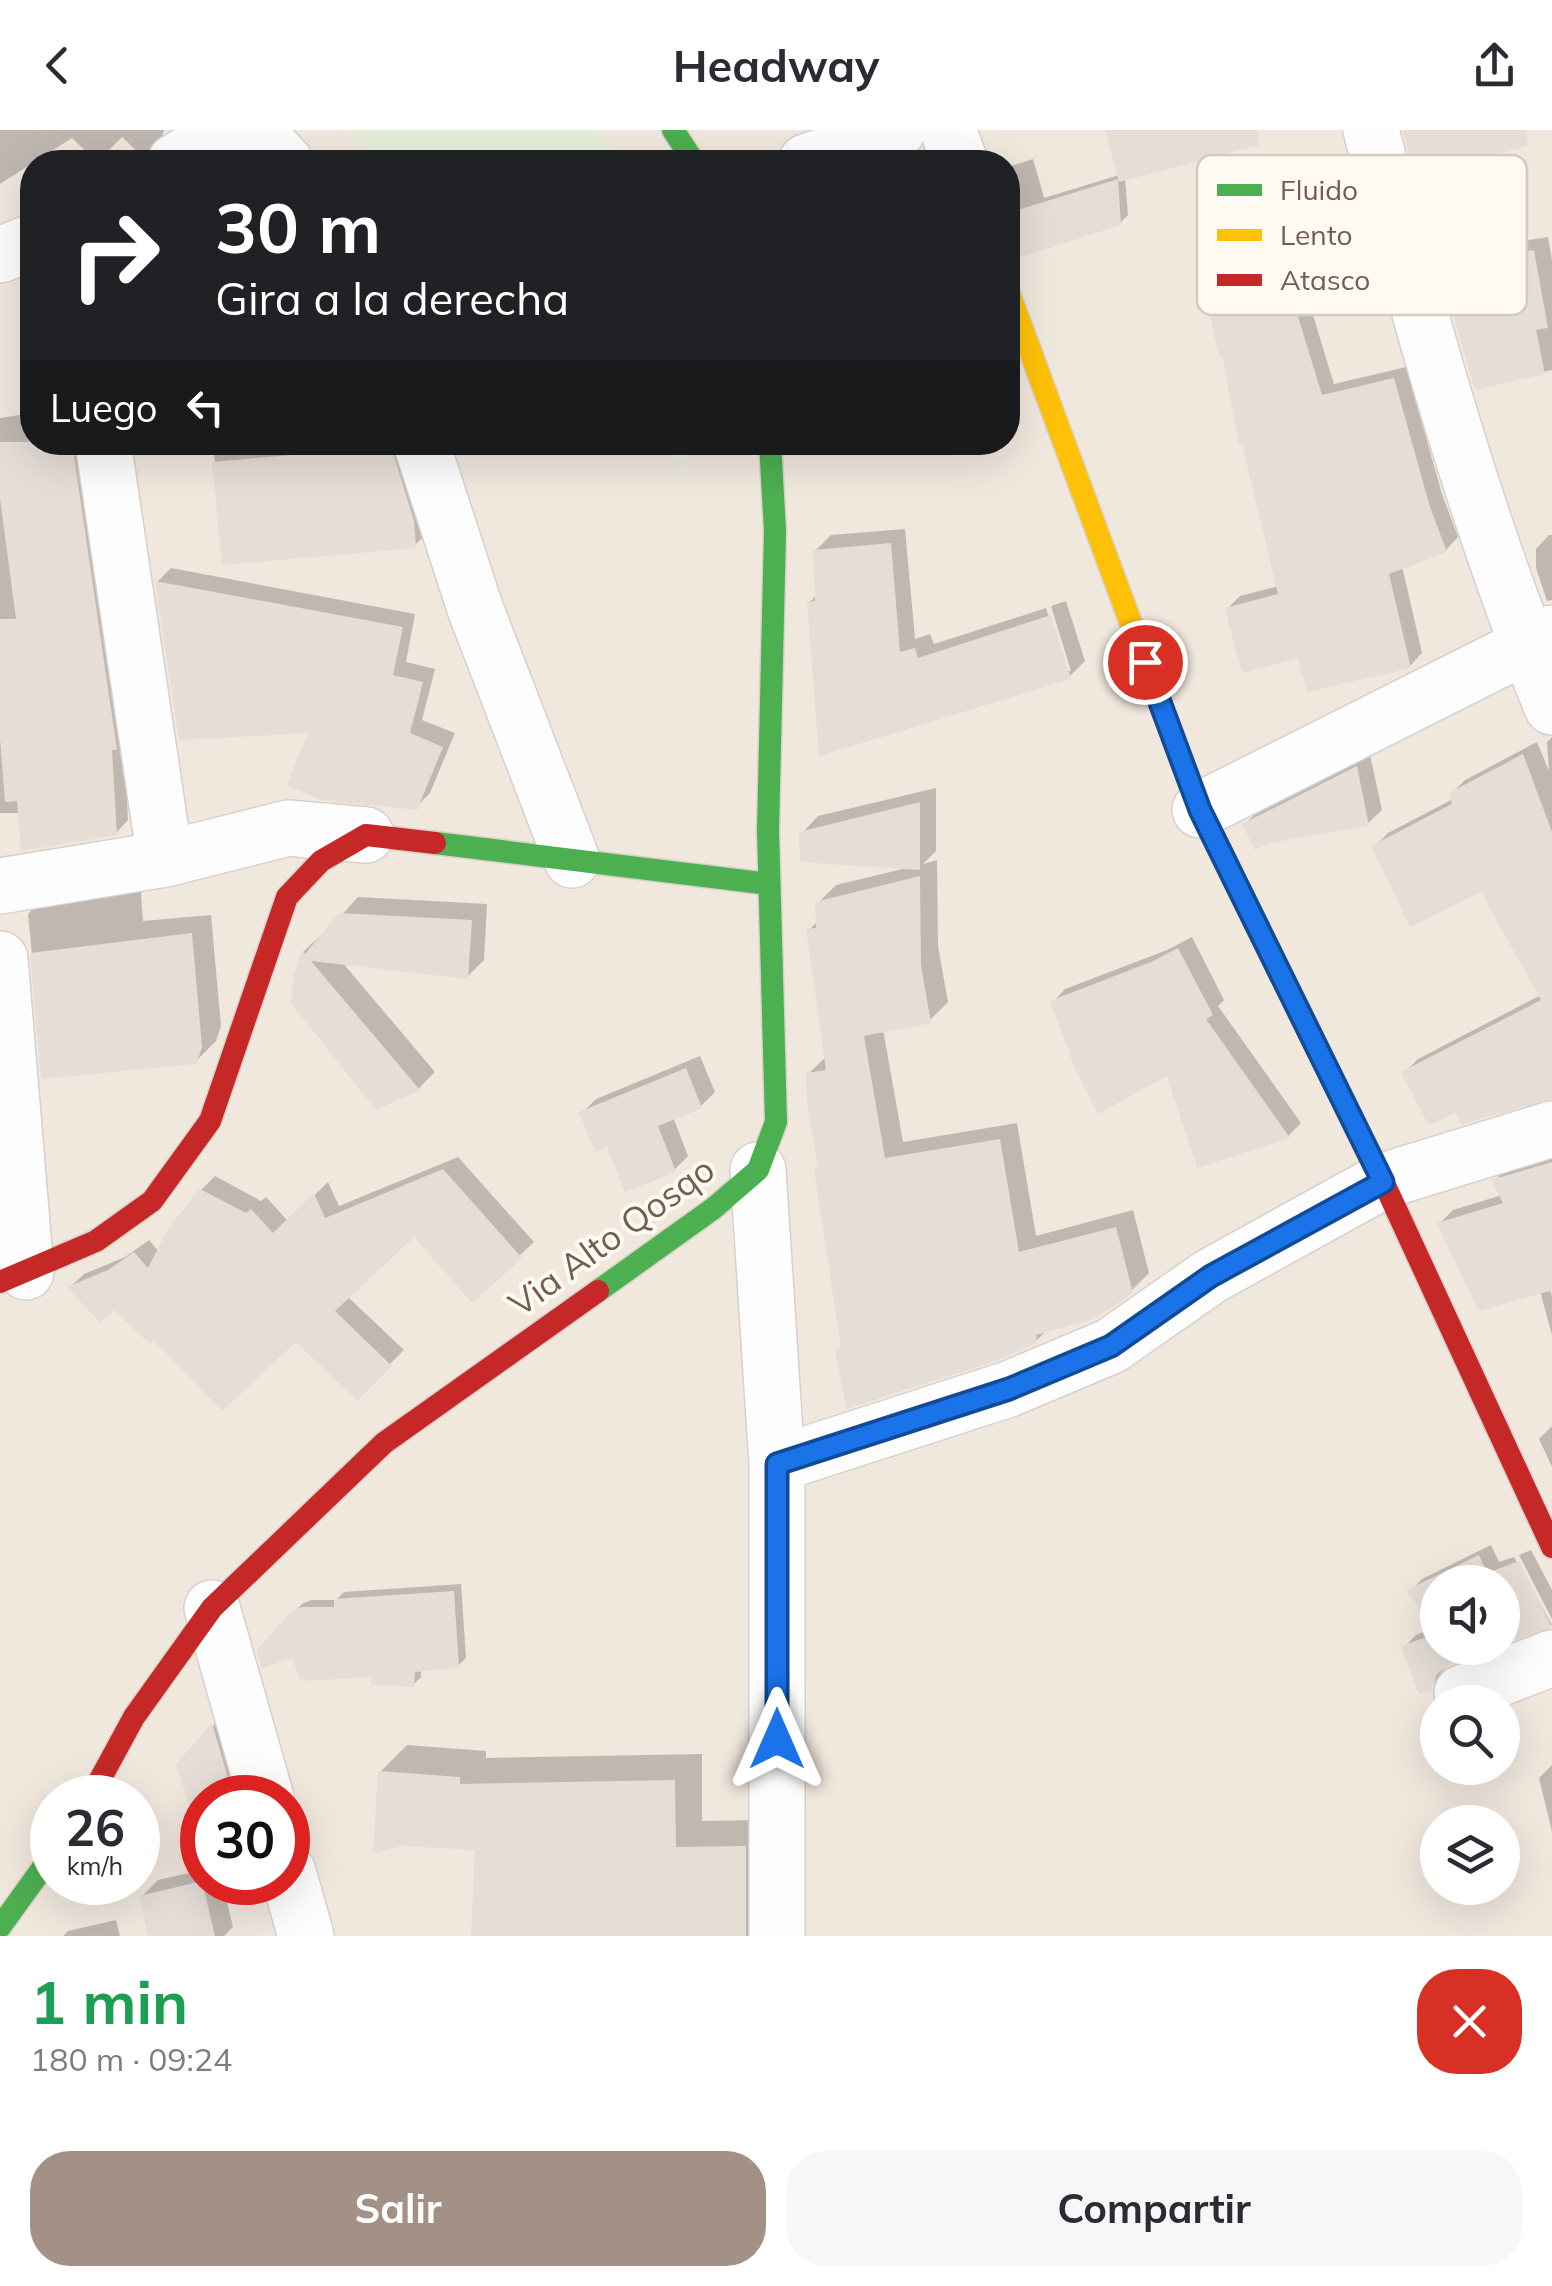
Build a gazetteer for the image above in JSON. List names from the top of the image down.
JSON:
{
  "streets": {
    "street": ["Via Alto Qosqo"]
  },
  "legend": ["Fluido", "Lento", "Atasco"],
  "page": {
    "header": "Headway",
    "turn": ["30 m", "Gira a la derecha"],
    "then": "Luego",
    "speed": "26 km/h",
    "limit": "30",
    "heading": ["1 min", "180 m · 09:24"],
    "buttons": ["Salir", "Compartir"]
  }
}
